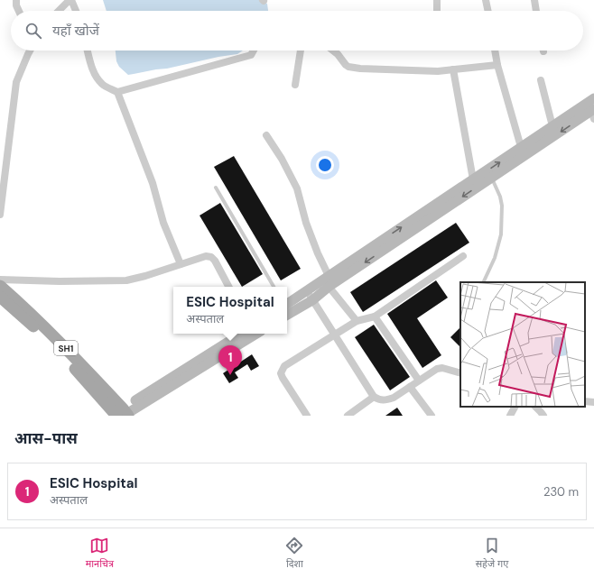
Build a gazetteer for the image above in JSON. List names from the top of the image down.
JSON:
{
  "streets": {
    "main road": ["SH1"]
  },
  "page": {
    "search": "यहाँ खोजें",
    "popup": ["ESIC Hospital", "अस्पताल"],
    "pins": "1",
    "heading": "आस-पास",
    "list": [
      {
        "mark": "1",
        "name": "ESIC Hospital",
        "note": "अस्पताल",
        "value": "230 m"
      }
    ],
    "nav": ["मानचित्र", "दिशा", "सहेजे गए"]
  }
}
